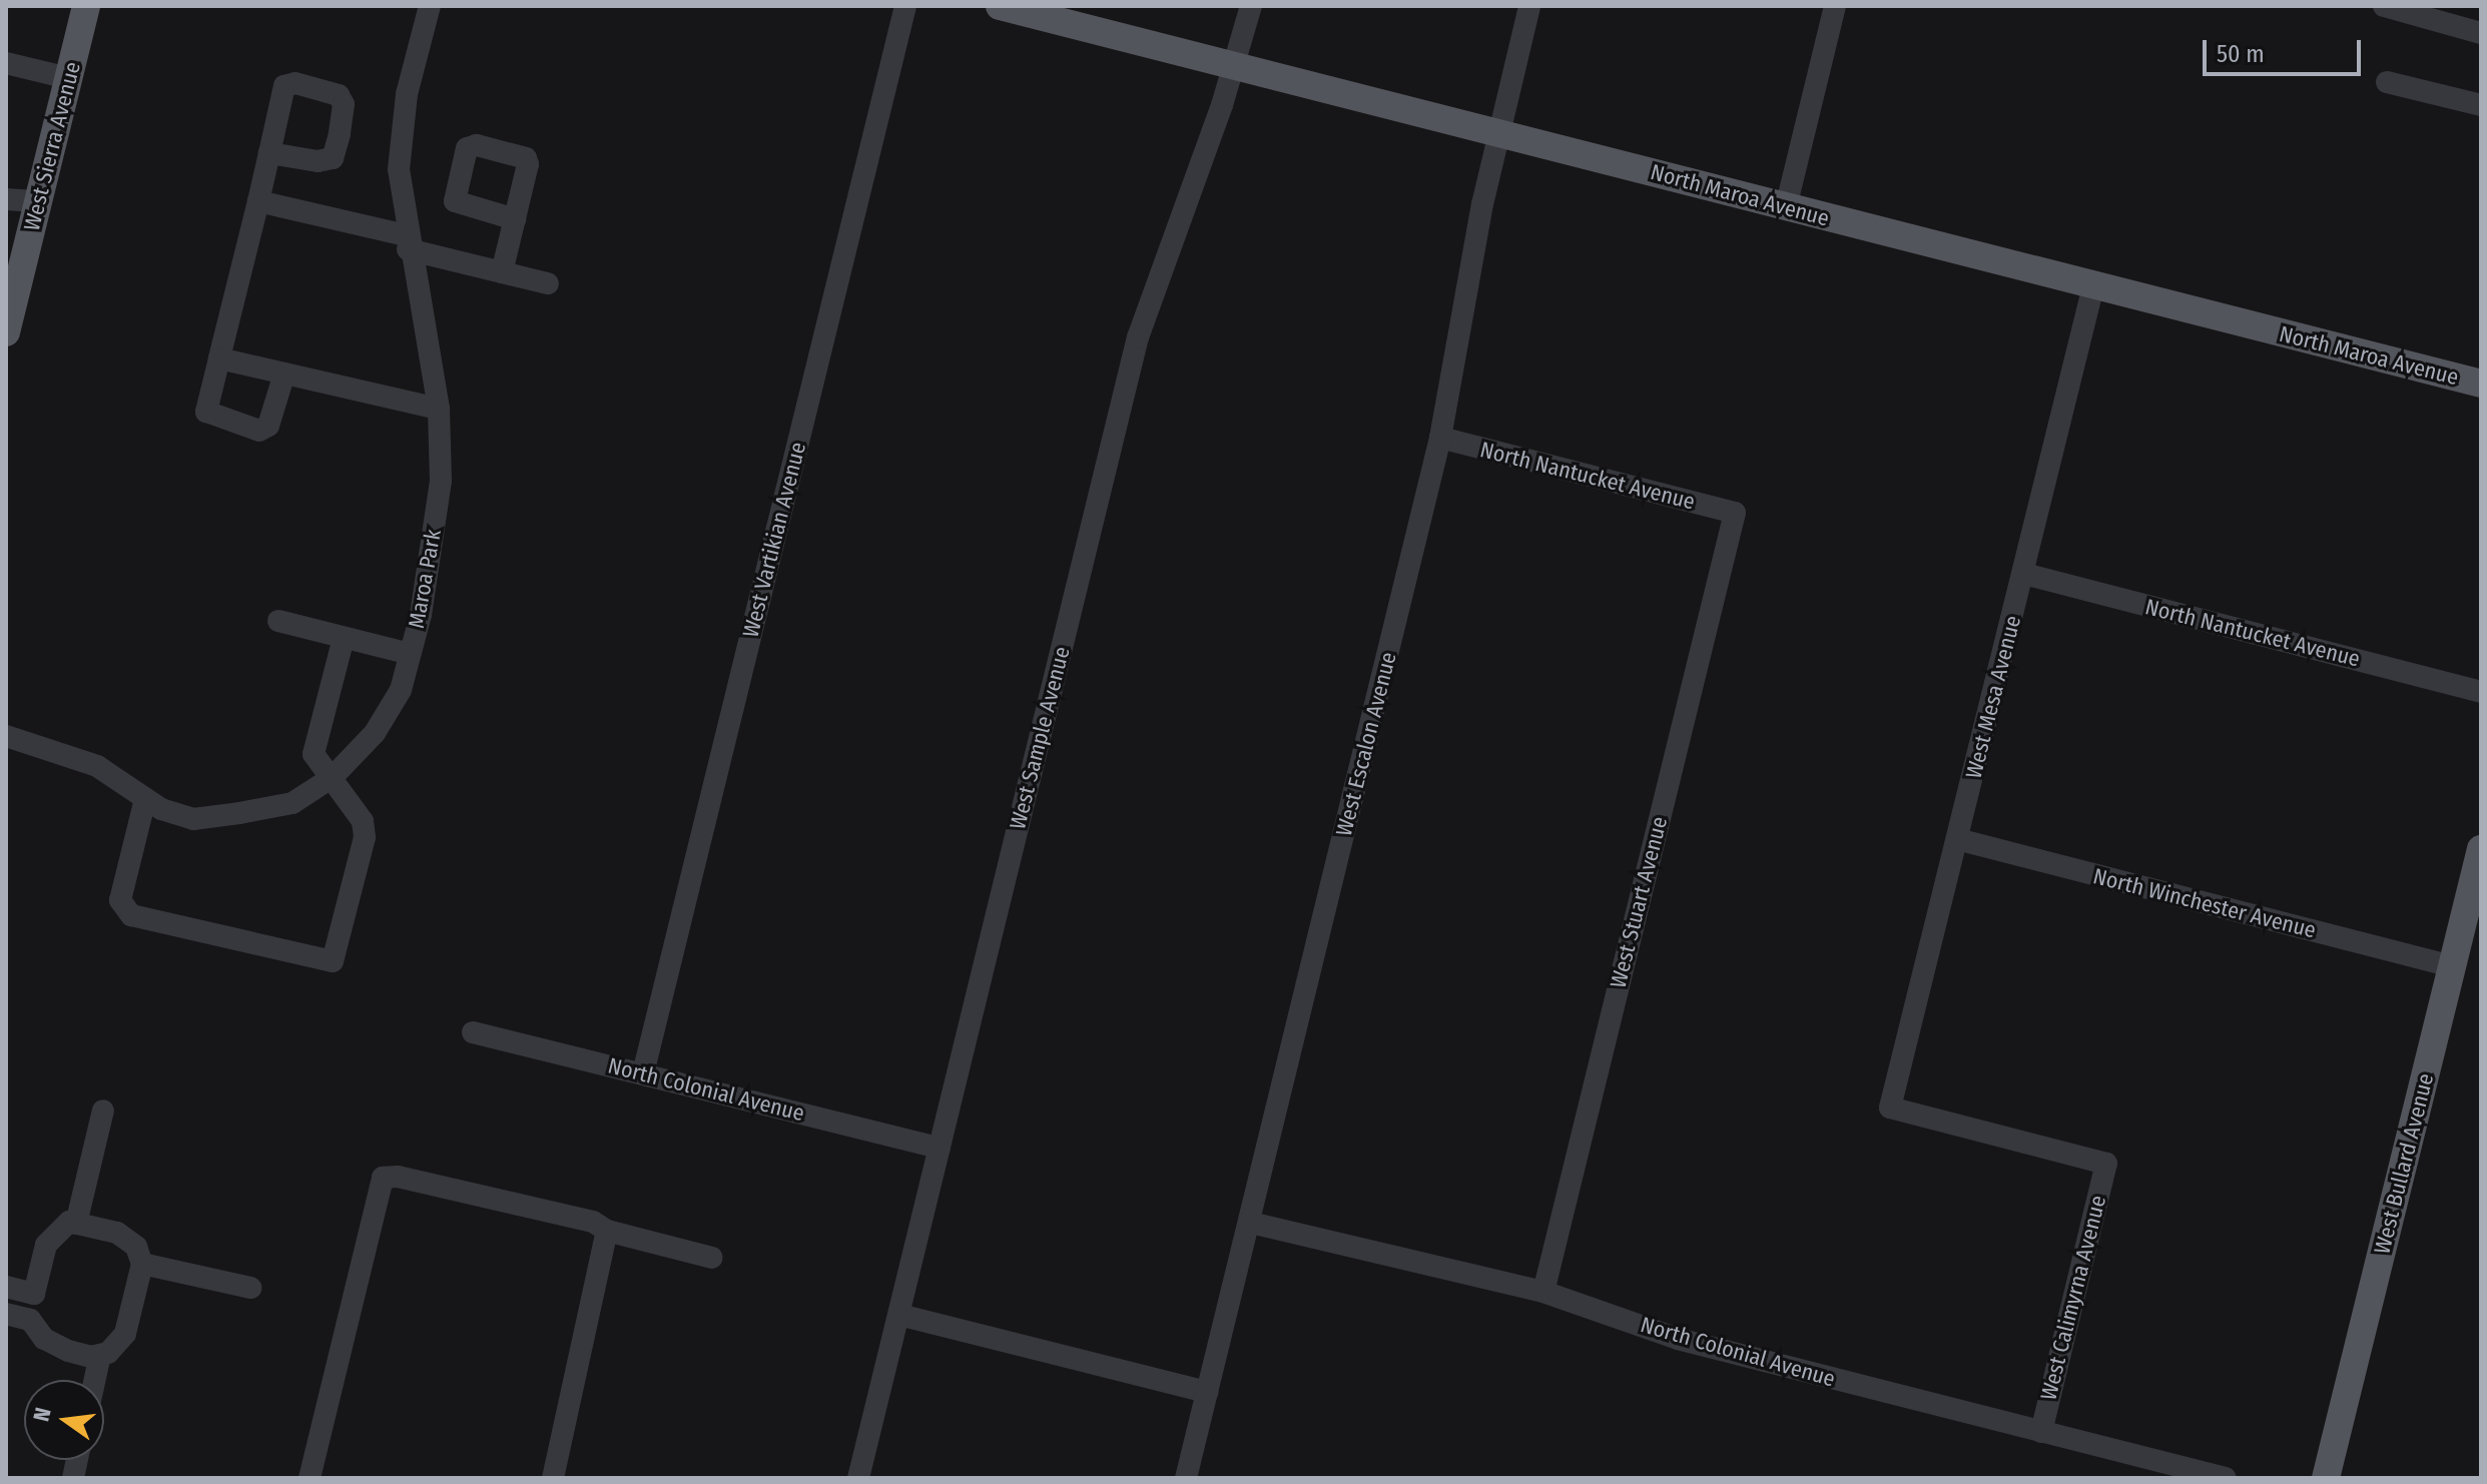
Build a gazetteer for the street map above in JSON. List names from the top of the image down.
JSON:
{
  "streets": {
    "main road": ["West Sierra Avenue", "North Maroa Avenue", "West Bullard Avenue"],
    "street": [
      "North Nantucket Avenue",
      "West Vartikian Avenue",
      "Maroa Park",
      "West Mesa Avenue",
      "West Sample Avenue",
      "West Escalon Avenue",
      "West Stuart Avenue",
      "North Winchester Avenue",
      "North Colonial Avenue",
      "West Calimyrna Avenue"
    ]
  },
  "crossings": [
    ["North Maroa Avenue", "West Mesa Avenue"],
    ["North Maroa Avenue", "West Sample Avenue"],
    ["North Maroa Avenue", "West Escalon Avenue"],
    ["North Nantucket Avenue", "West Mesa Avenue"],
    ["North Nantucket Avenue", "West Escalon Avenue"],
    ["North Nantucket Avenue", "West Stuart Avenue"],
    ["West Vartikian Avenue", "North Colonial Avenue"],
    ["West Mesa Avenue", "North Winchester Avenue"],
    ["West Mesa Avenue", "West Calimyrna Avenue"],
    ["West Sample Avenue", "North Colonial Avenue"],
    ["West Escalon Avenue", "North Colonial Avenue"],
    ["West Stuart Avenue", "North Colonial Avenue"],
    ["North Winchester Avenue", "West Bullard Avenue"],
    ["North Colonial Avenue", "West Calimyrna Avenue"]
  ],
  "scale_bar": "50 m",
  "north": "left"
}
